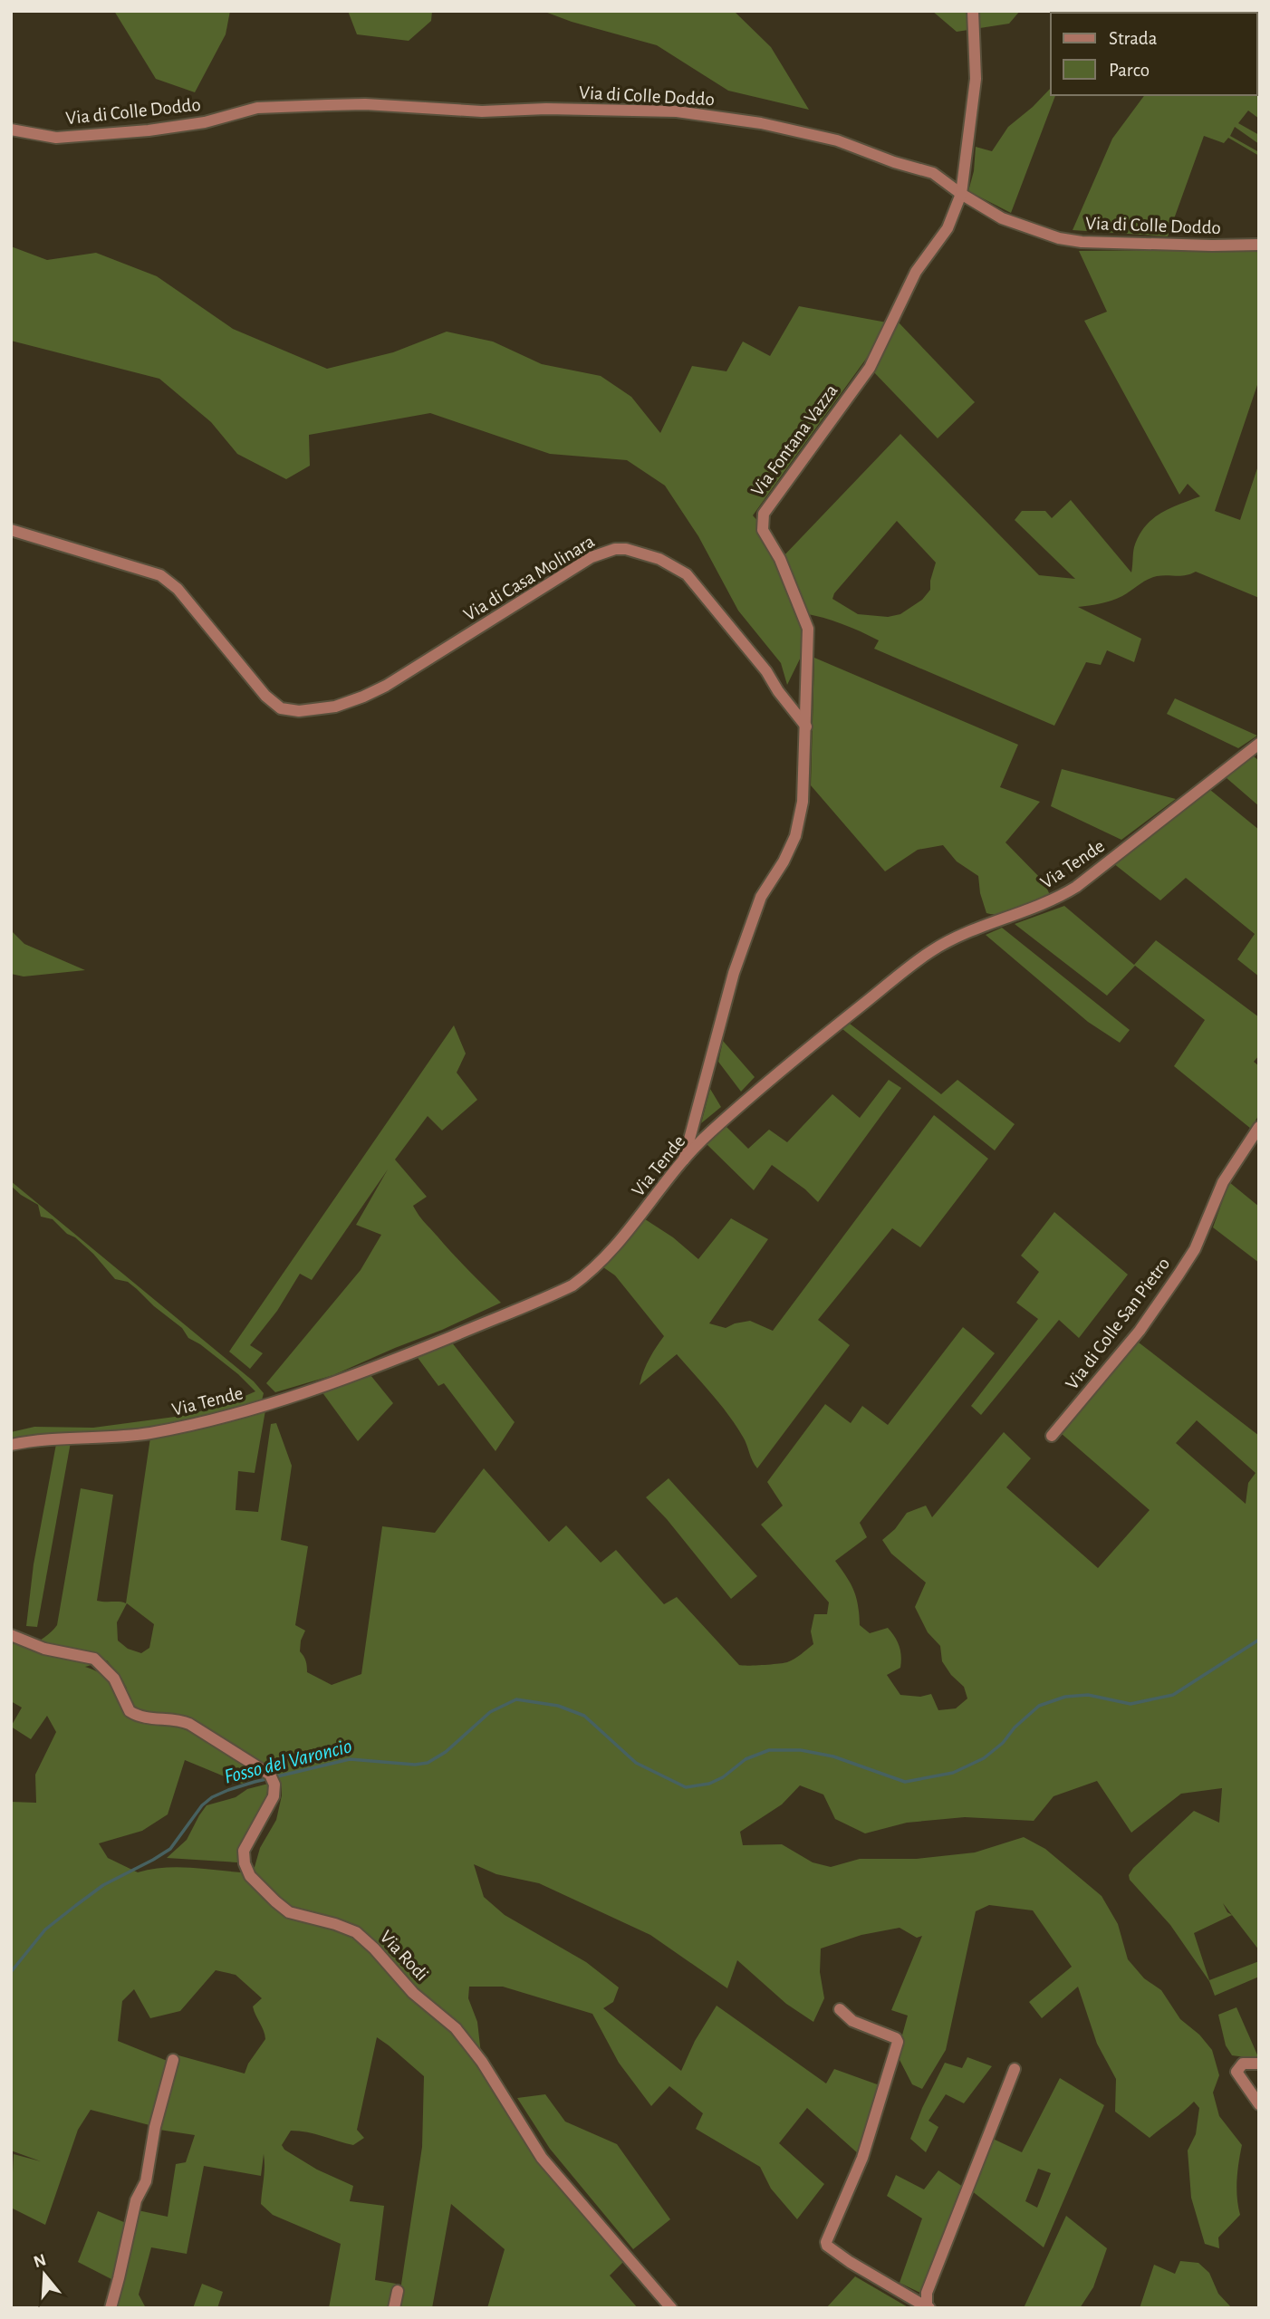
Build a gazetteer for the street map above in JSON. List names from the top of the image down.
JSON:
{
  "streets": {
    "street": [
      "Via di Colle Doddo",
      "Via Fontana Vazza",
      "Via di Casa Molinara",
      "Via Tende",
      "Via di Colle San Pietro",
      "Via Rodi"
    ]
  },
  "crossings": [
    ["Via di Colle Doddo", "Via Fontana Vazza"],
    ["Via Fontana Vazza", "Via di Casa Molinara"]
  ],
  "water": ["Fosso del Varoncio"],
  "legend": ["Strada", "Parco"],
  "north": "top"
}
